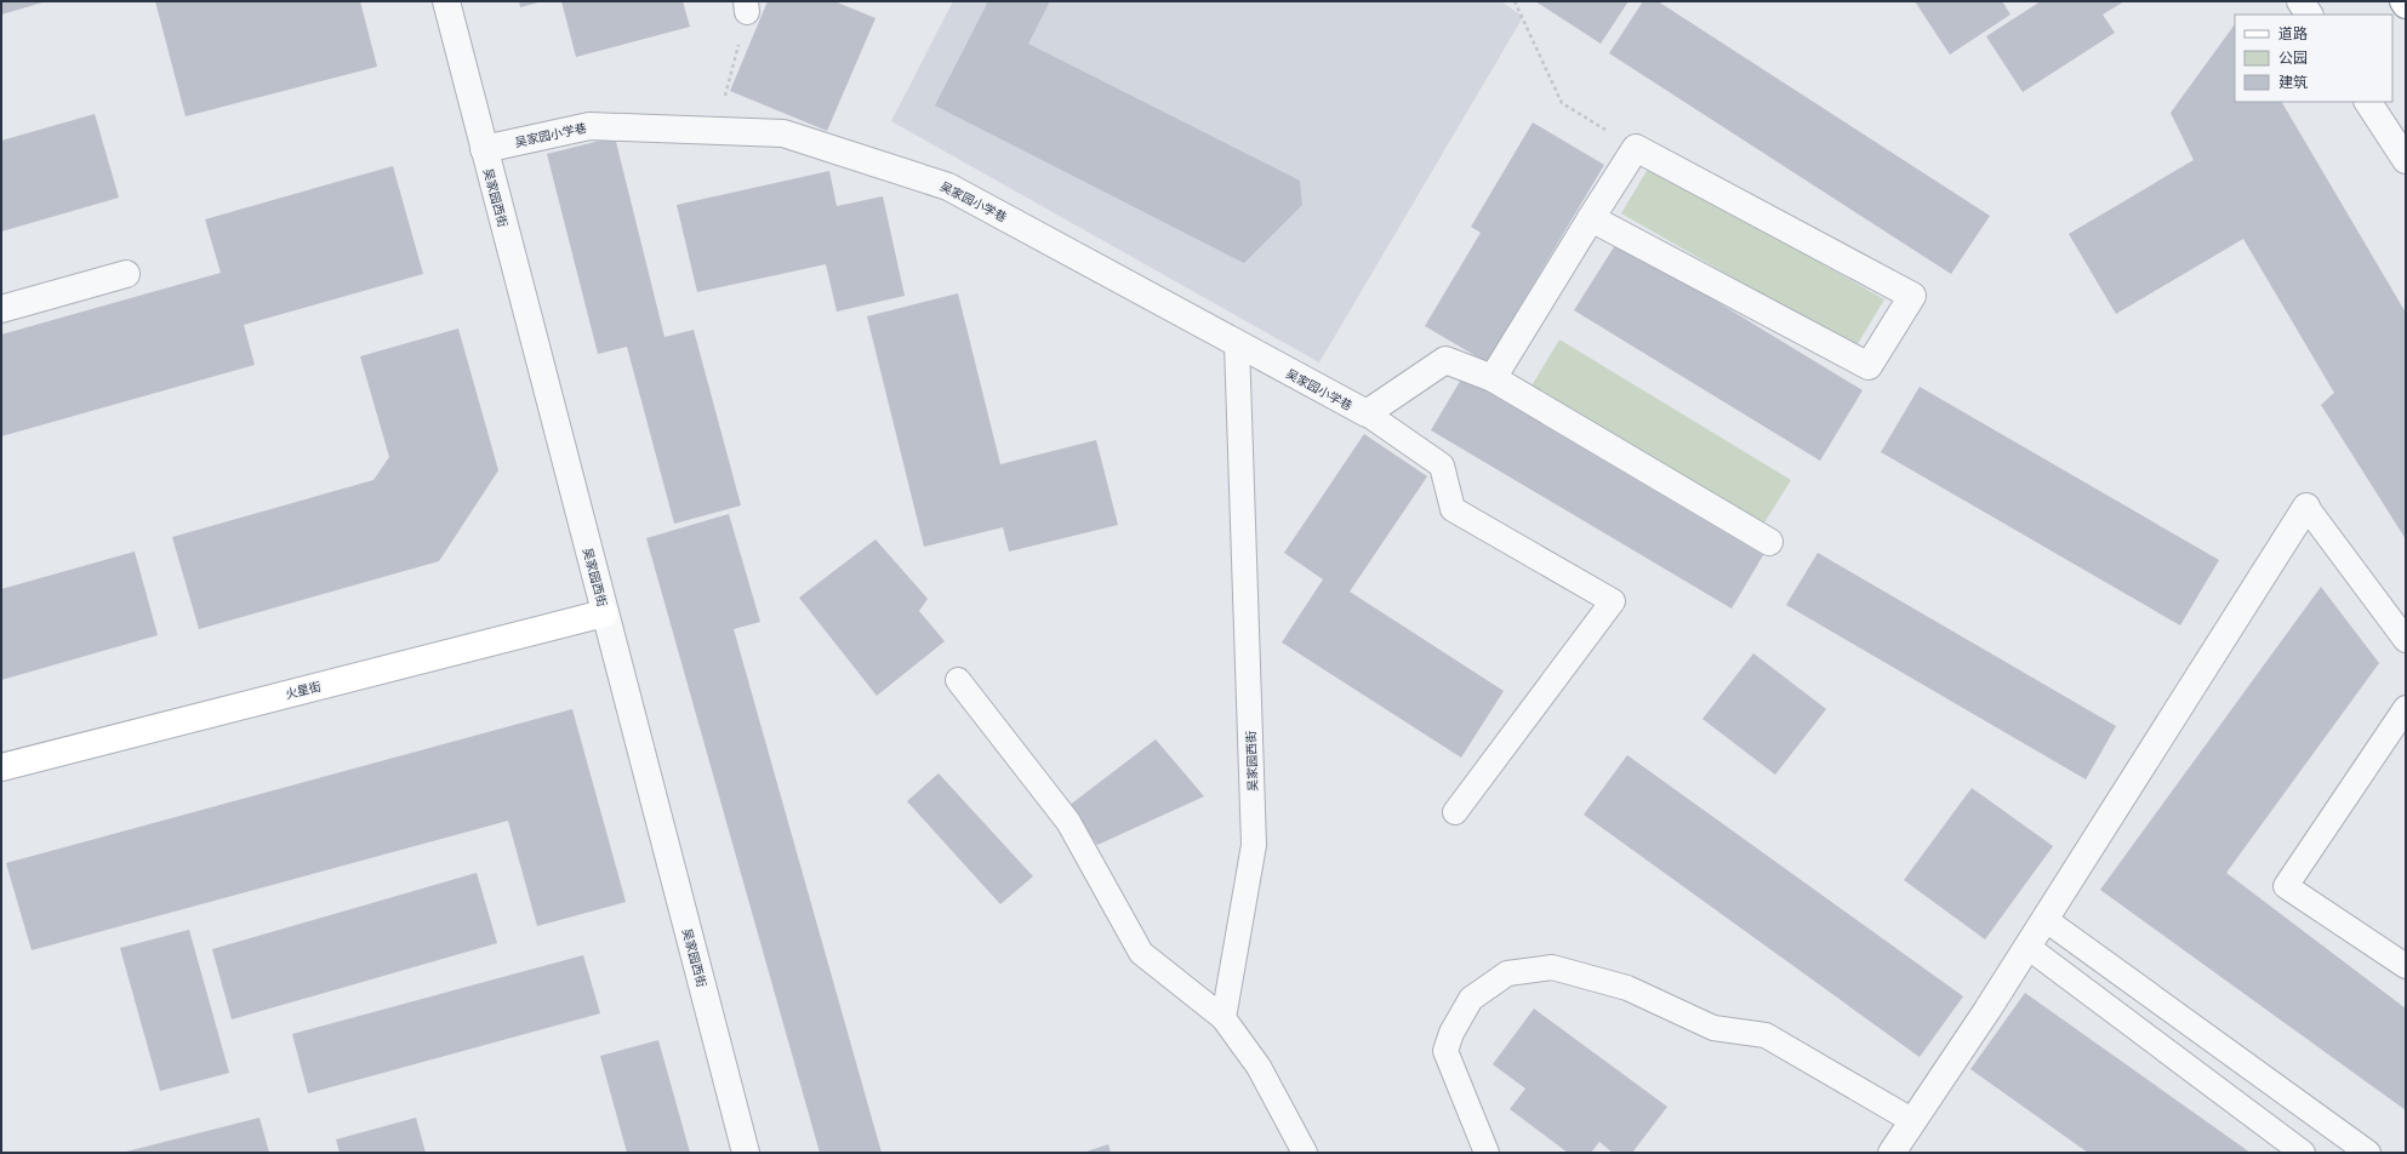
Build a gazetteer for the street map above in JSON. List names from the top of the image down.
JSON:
{
  "streets": {
    "main road": ["火星街"],
    "street": ["吴家园小学巷", "吴家园西街"]
  },
  "crossings": [
    ["吴家园小学巷", "吴家园西街"],
    ["吴家园西街", "火星街"]
  ],
  "legend": ["道路", "公园", "建筑"]
}
